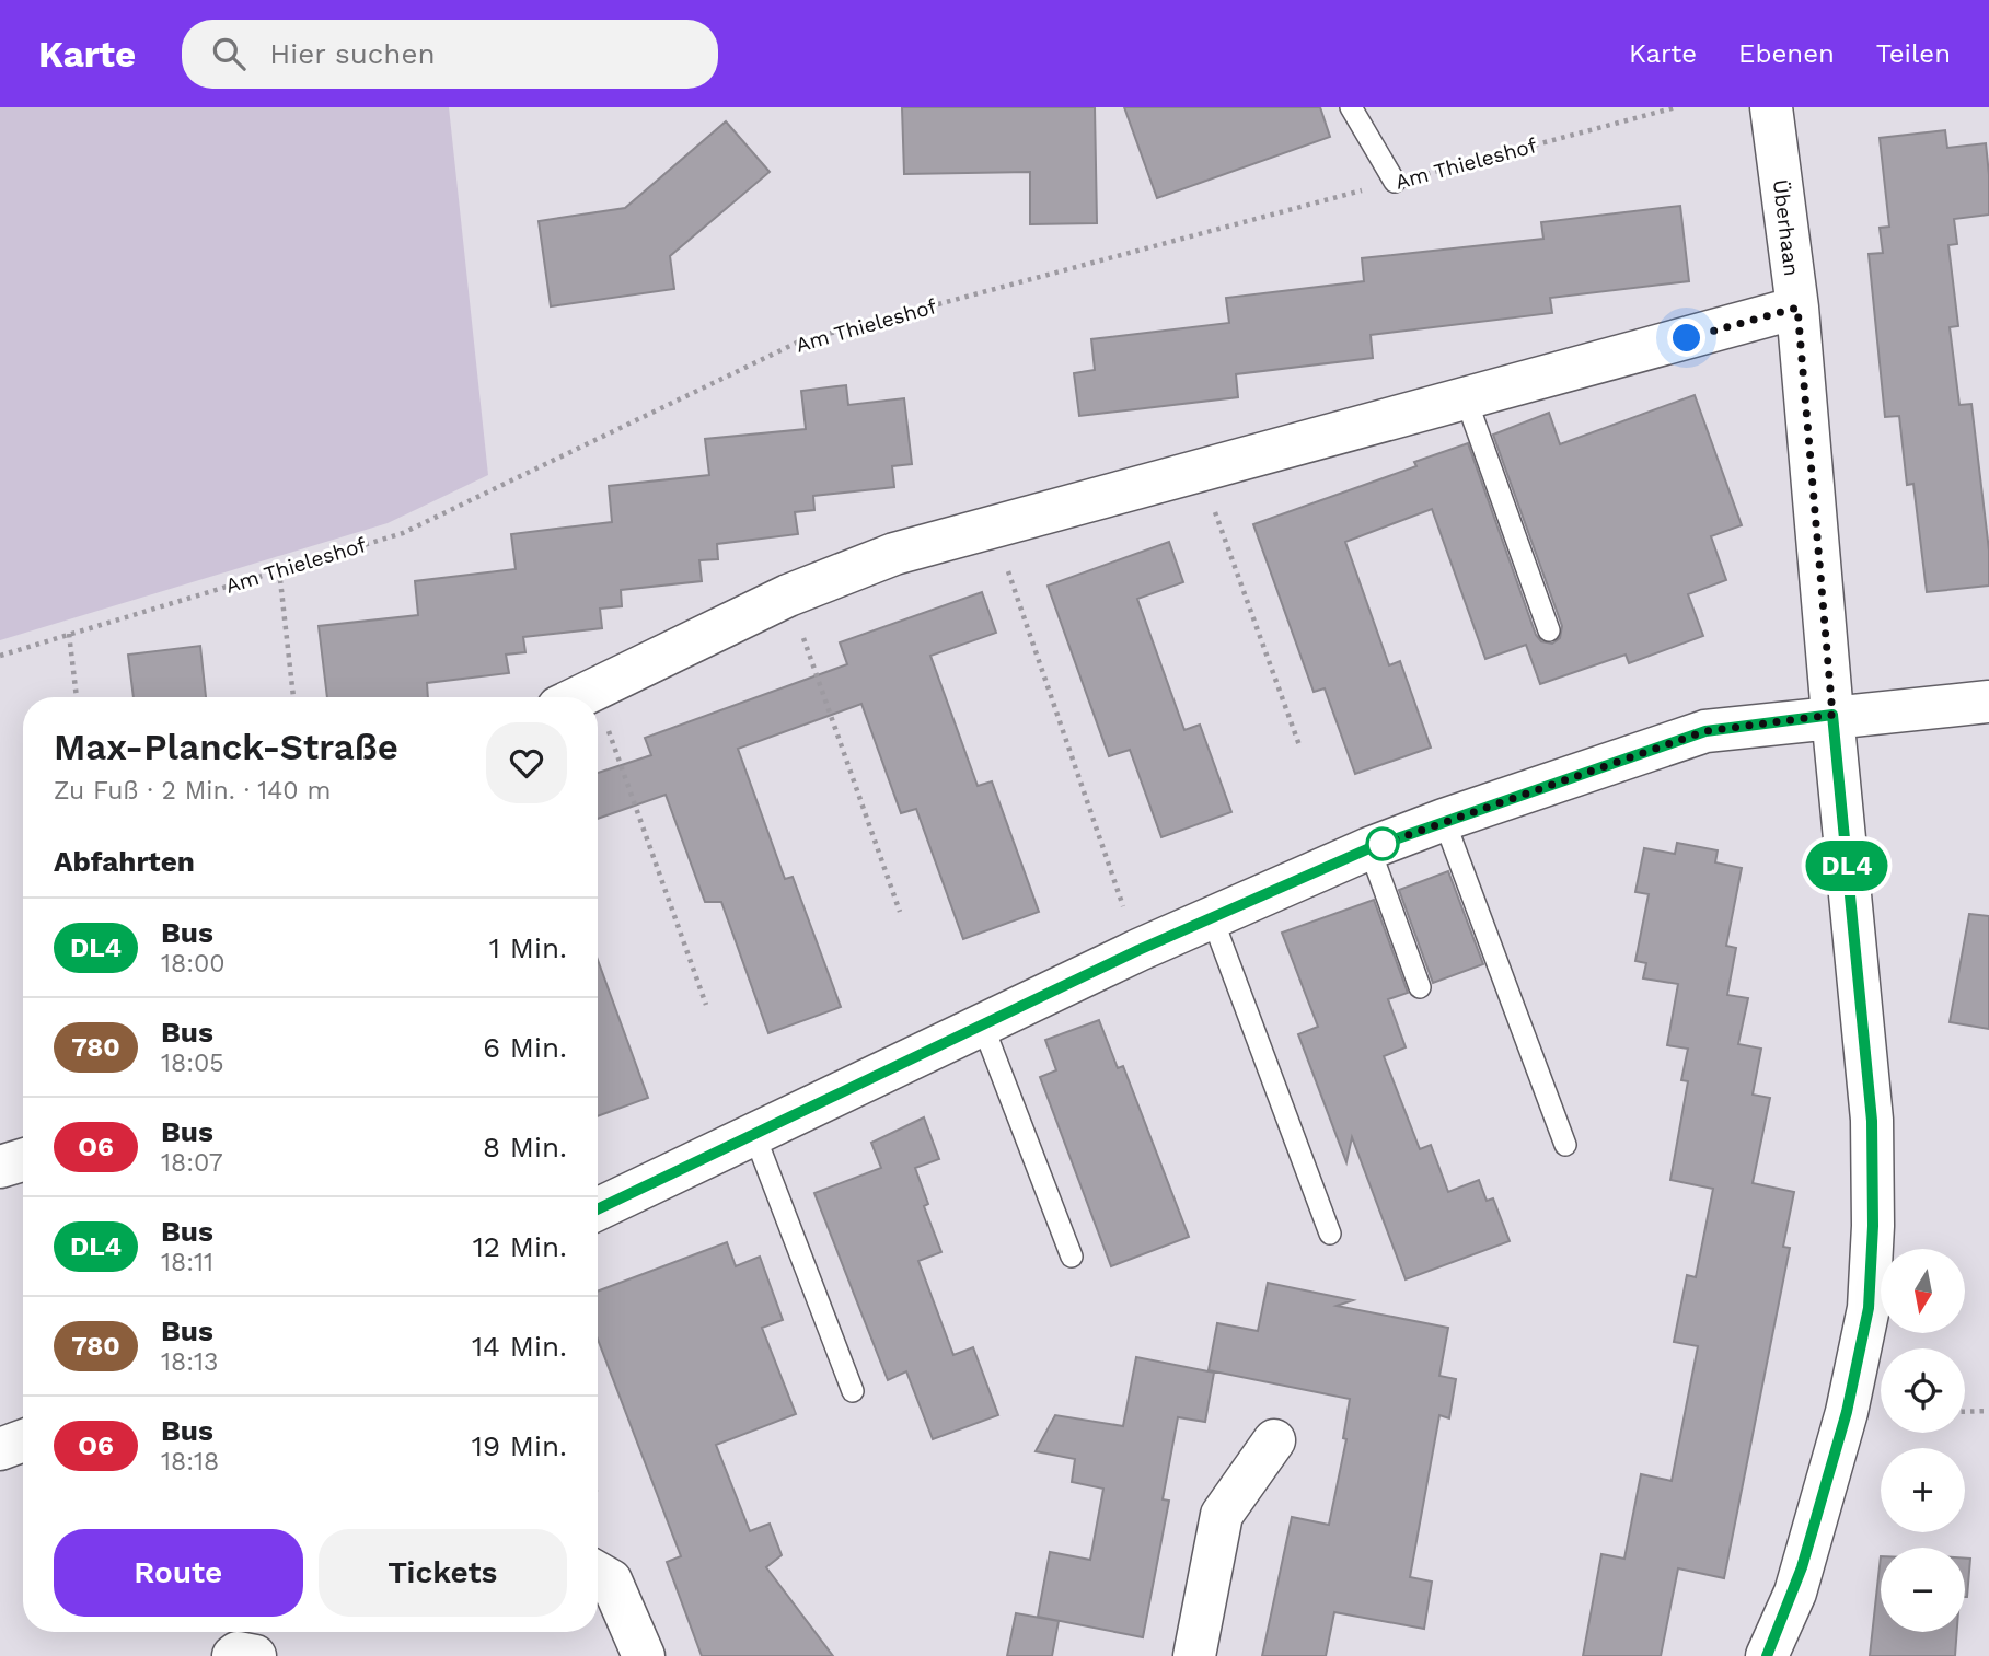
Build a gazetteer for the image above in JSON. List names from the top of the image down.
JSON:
{
  "streets": {
    "street": ["Überhaan"],
    "path": ["Am Thieleshof"]
  },
  "lines": ["bus line DL4"],
  "north": "bottom",
  "page": {
    "header": "Karte",
    "search": "Hier suchen",
    "nav": ["Karte", "Ebenen", "Teilen"],
    "on_map": "DL4",
    "heading": [
      ["Max-Planck-Straße", "Zu Fuß · 2 Min. · 140 m"],
      "Abfahrten"
    ],
    "list": [
      {
        "mark": "DL4",
        "name": "Bus",
        "note": "18:00",
        "value": "1 Min."
      },
      {
        "mark": "780",
        "name": "Bus",
        "note": "18:05",
        "value": "6 Min."
      },
      {
        "mark": "O6",
        "name": "Bus",
        "note": "18:07",
        "value": "8 Min."
      },
      {
        "mark": "DL4",
        "name": "Bus",
        "note": "18:11",
        "value": "12 Min."
      },
      {
        "mark": "780",
        "name": "Bus",
        "note": "18:13",
        "value": "14 Min."
      },
      {
        "mark": "O6",
        "name": "Bus",
        "note": "18:18",
        "value": "19 Min."
      }
    ],
    "map_buttons": ["+", "−"],
    "buttons": ["Route", "Tickets"]
  }
}
